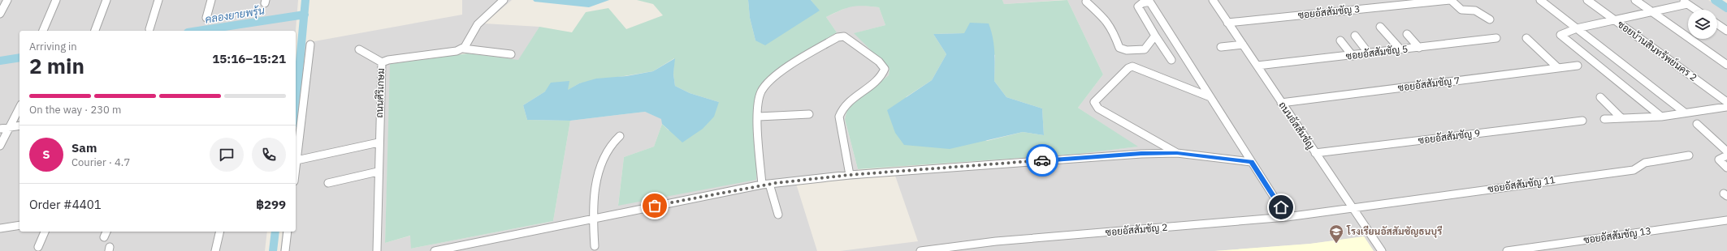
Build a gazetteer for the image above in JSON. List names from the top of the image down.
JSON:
{
  "streets": {
    "street": [
      "ซอยอัสสัมชัญ 3",
      "ซอยบ้านสินทรัพย์นคร 2",
      "ซอยอัสสัมชัญ 5",
      "ซอยอัสสัมชัญ 7",
      "ถนนศิริเกษม",
      "ถนนอัสสัมชัญ",
      "ซอยอัสสัมชัญ 9",
      "ซอยอัสสัมชัญ 11",
      "ซอยอัสสัมชัญ 2",
      "ซอยอัสสัมชัญ 13"
    ]
  },
  "crossings": [
    ["ซอยอัสสัมชัญ 3", "ถนนอัสสัมชัญ"],
    ["ซอยอัสสัมชัญ 5", "ถนนอัสสัมชัญ"],
    ["ซอยอัสสัมชัญ 7", "ถนนอัสสัมชัญ"],
    ["ถนนอัสสัมชัญ", "ซอยอัสสัมชัญ 9"],
    ["ถนนอัสสัมชัญ", "ซอยอัสสัมชัญ 11"],
    ["ถนนอัสสัมชัญ", "ซอยอัสสัมชัญ 2"],
    ["ซอยอัสสัมชัญ 11", "ซอยอัสสัมชัญ 2"]
  ],
  "water": ["คลองยายพรุ้น"],
  "places": {
    "school or university": ["โรงเรียนอัสสัมชัญธนบุรี"]
  },
  "page": {
    "heading": ["2 min", "Arriving in", "15:16–15:21"],
    "panel": [
      "Sam",
      "Courier · 4.7",
      "Order #4401",
      "฿299"
    ],
    "bar": "On the way · 230 m",
    "round": "S"
  }
}
